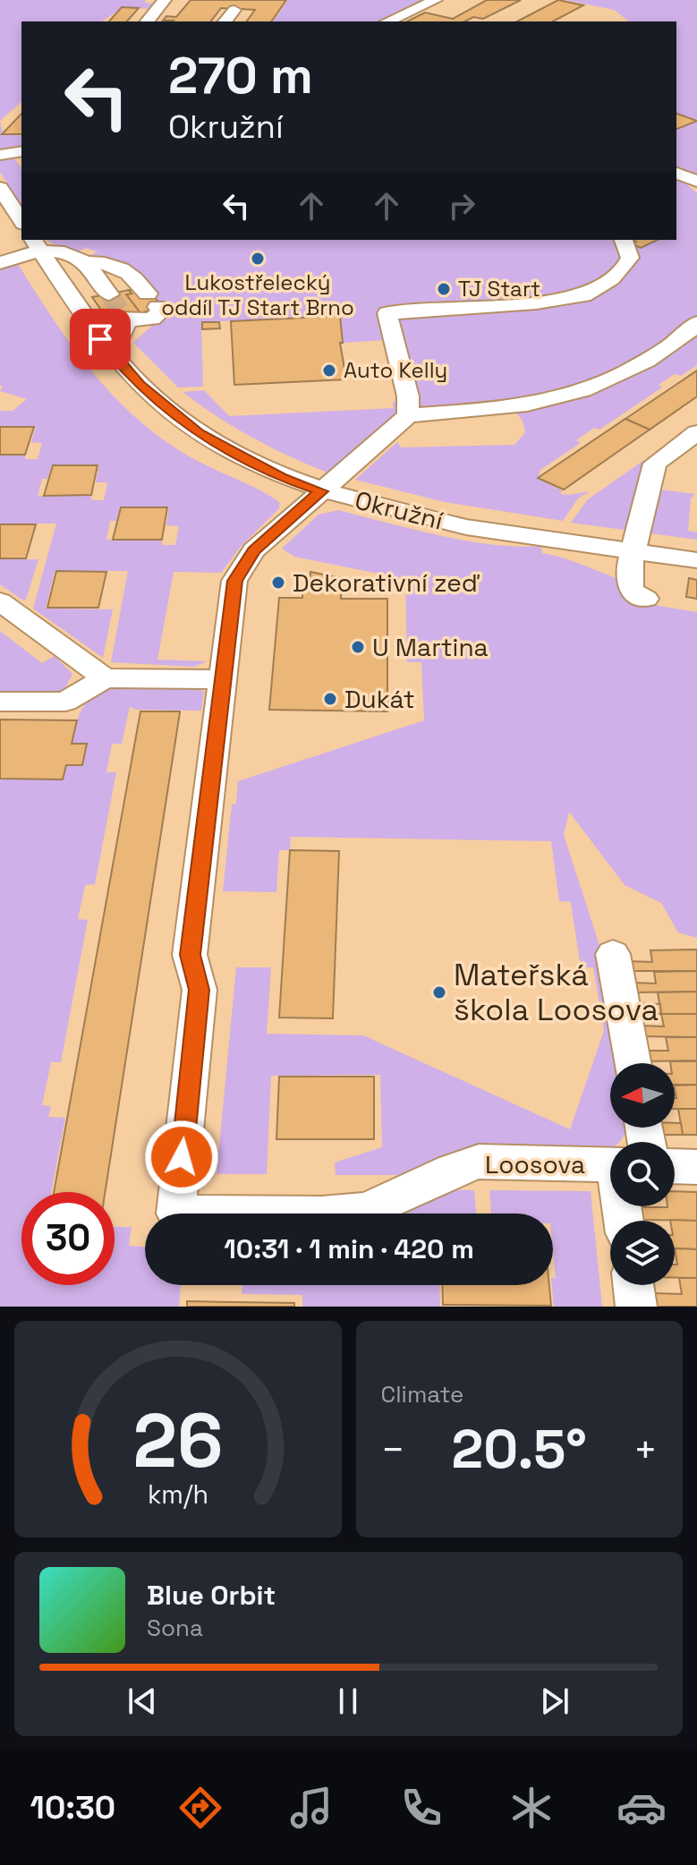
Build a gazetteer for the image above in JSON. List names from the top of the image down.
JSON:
{
  "streets": {
    "street": ["Okružní", "Loosova"]
  },
  "crossings": [
    ["Okružní", "Loosova"]
  ],
  "places": [
    "Lukostřelecký oddíl TJ Start Brno",
    "TJ Start",
    "Auto Kelly",
    "Dekorativní zeď",
    "U Martina",
    "Dukát",
    "Mateřská škola Loosova"
  ],
  "north": "left",
  "page": {
    "turn": ["270 m", "Okružní"],
    "limit": "30",
    "trip": "10:31 · 1 min · 420 m",
    "tile": "Climate",
    "heat": ["−", "20.5°", "+"],
    "song": ["Blue Orbit", "Sona"],
    "tabs": "10:30",
    "gauge": ["26", "km/h"]
  }
}
